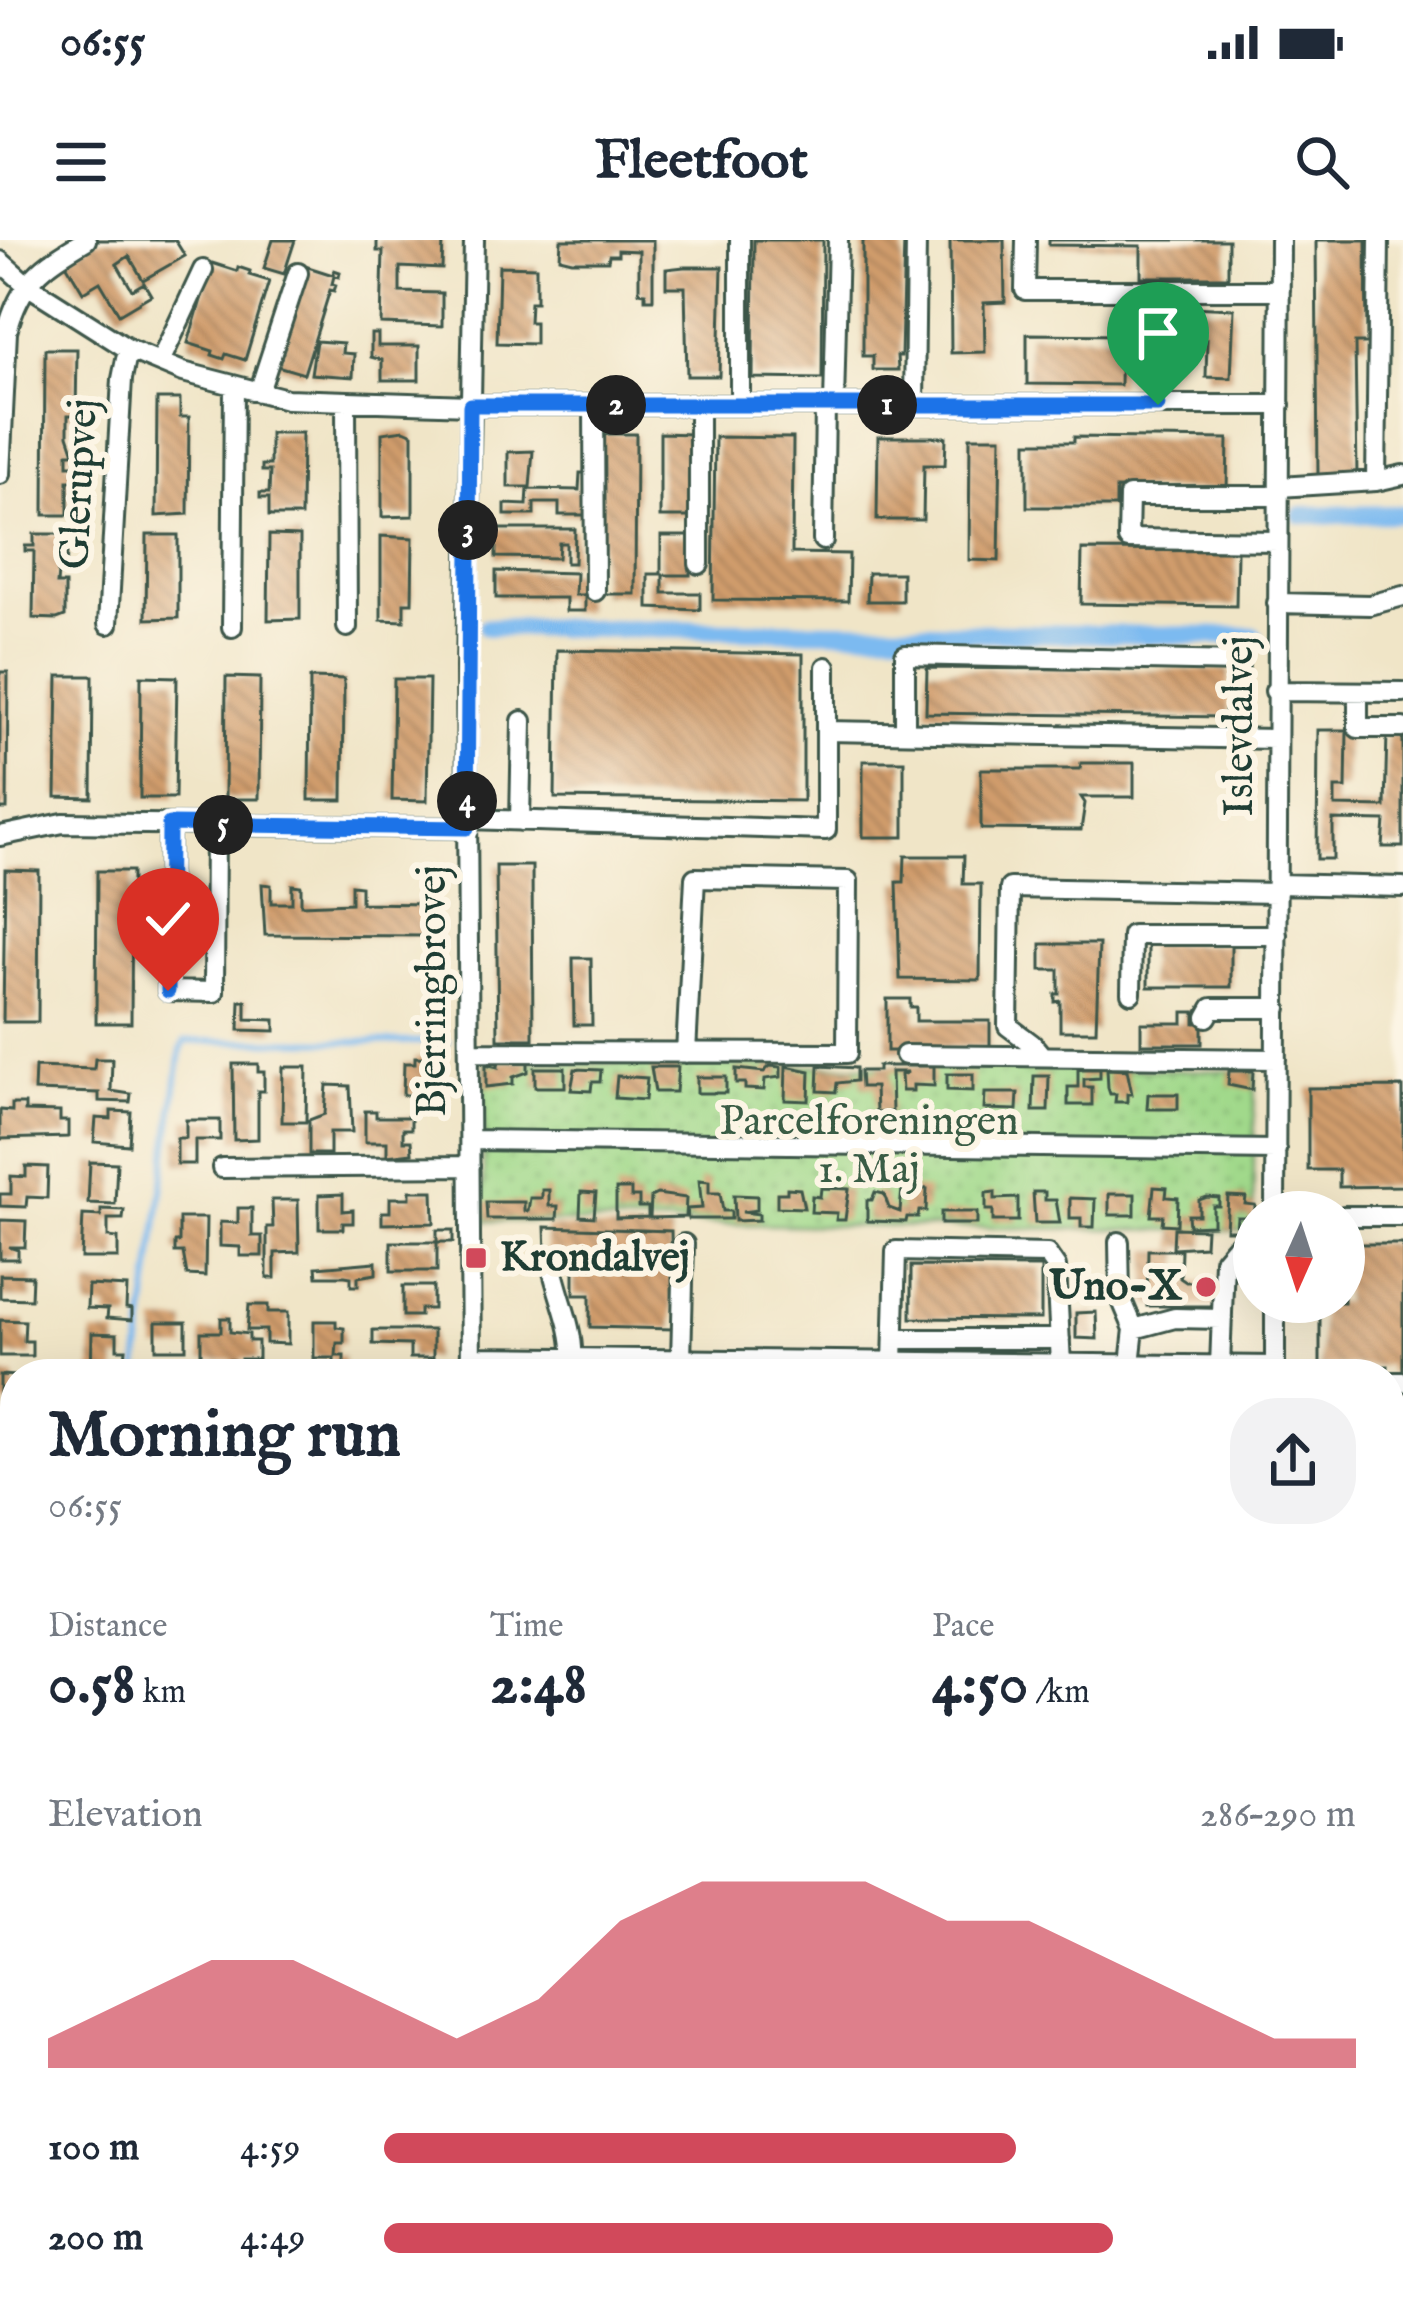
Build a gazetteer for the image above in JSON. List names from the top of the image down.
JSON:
{
  "streets": {
    "street": ["Glerupvej", "Islevdalvej", "Bjerringbrovej"]
  },
  "crossings": [
    ["Glerupvej", "Islevdalvej"],
    ["Glerupvej", "Bjerringbrovej"]
  ],
  "parks": ["Parcelforeningen 1. Maj"],
  "places": {
    "transit": ["Krondalvej"],
    "other": ["Uno-X"]
  },
  "north": "bottom",
  "page": {
    "status": "06:55",
    "header": "Fleetfoot",
    "pins": [
      "1",
      "2",
      "3",
      "4",
      "5"
    ],
    "heading": ["Morning run", "06:55"],
    "stats": [
      ["Distance", "0.58 km"],
      ["Time", "2:48"],
      ["Pace", "4:50 /km"]
    ],
    "chart": ["Elevation", "286–290 m"],
    "list": [
      {
        "name": "100 m",
        "note": "4:59"
      },
      {
        "name": "200 m",
        "note": "4:49"
      }
    ]
  }
}
